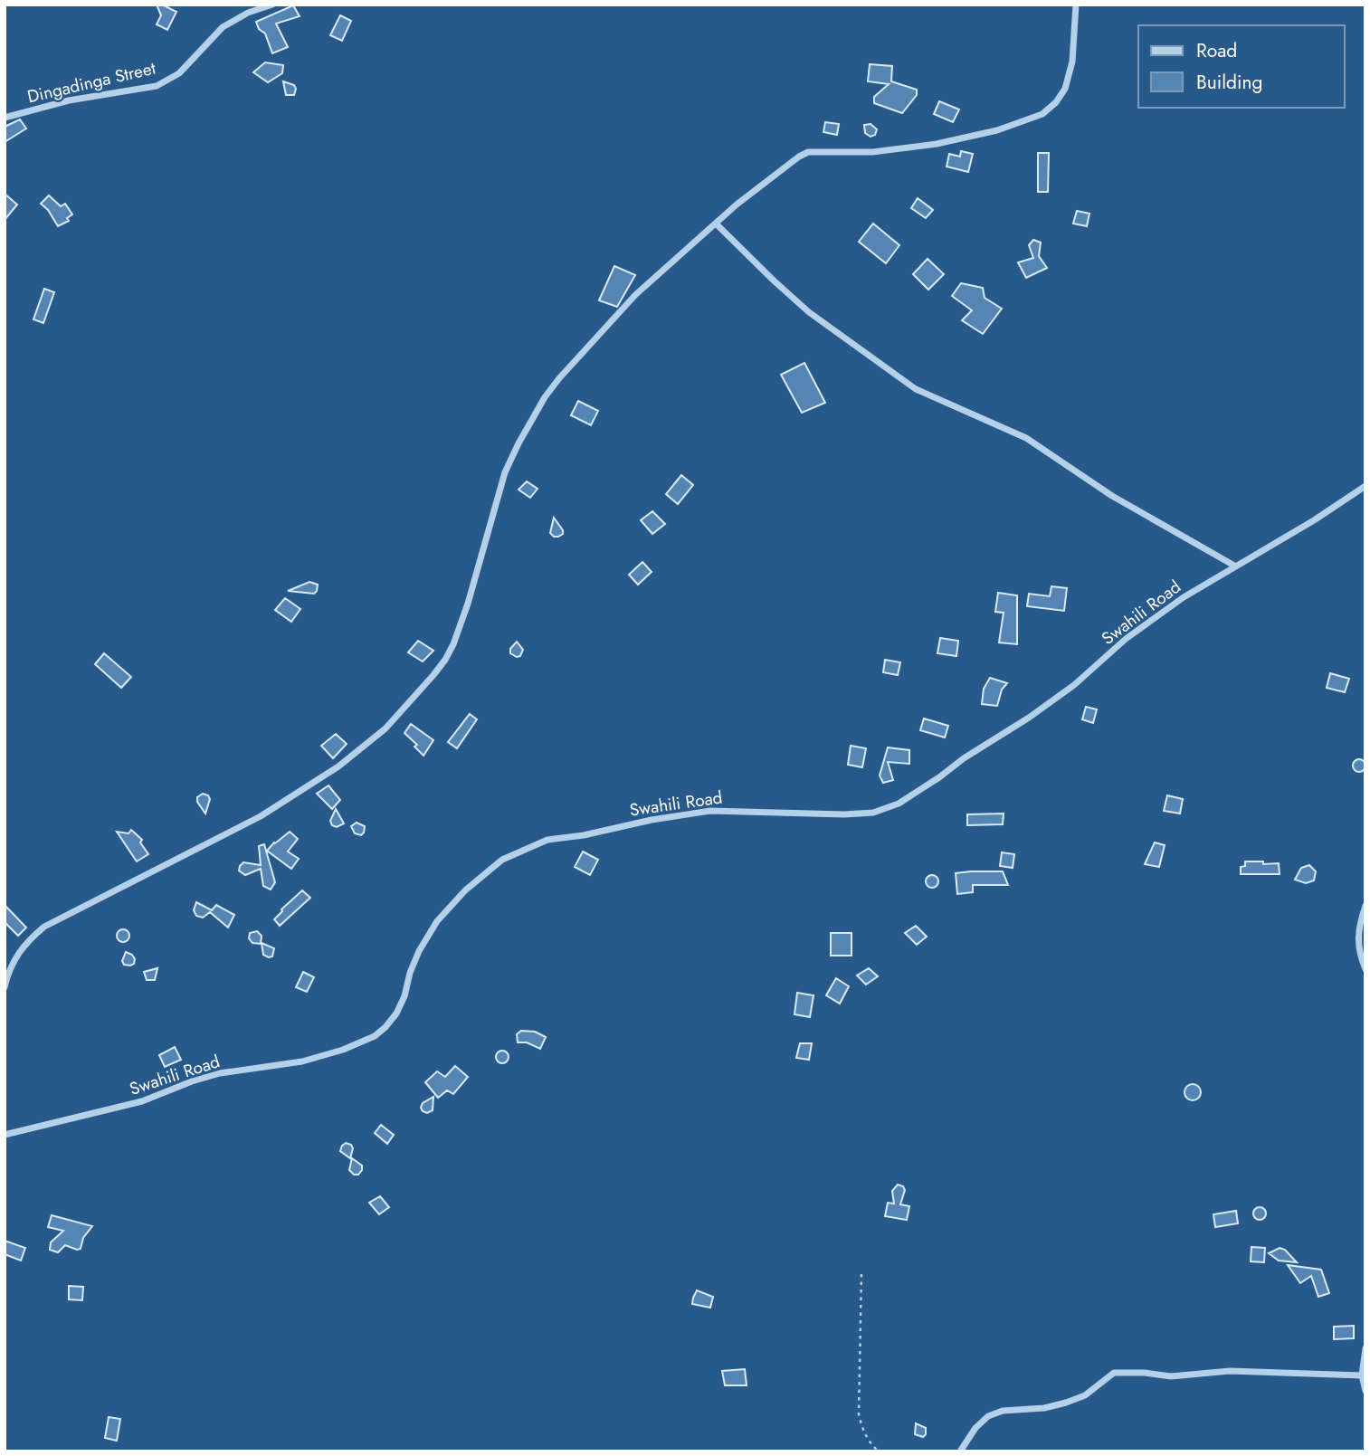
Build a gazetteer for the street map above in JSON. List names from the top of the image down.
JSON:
{
  "streets": {
    "street": ["Dingadinga Street", "Swahili Road"]
  },
  "legend": ["Road", "Building"]
}
